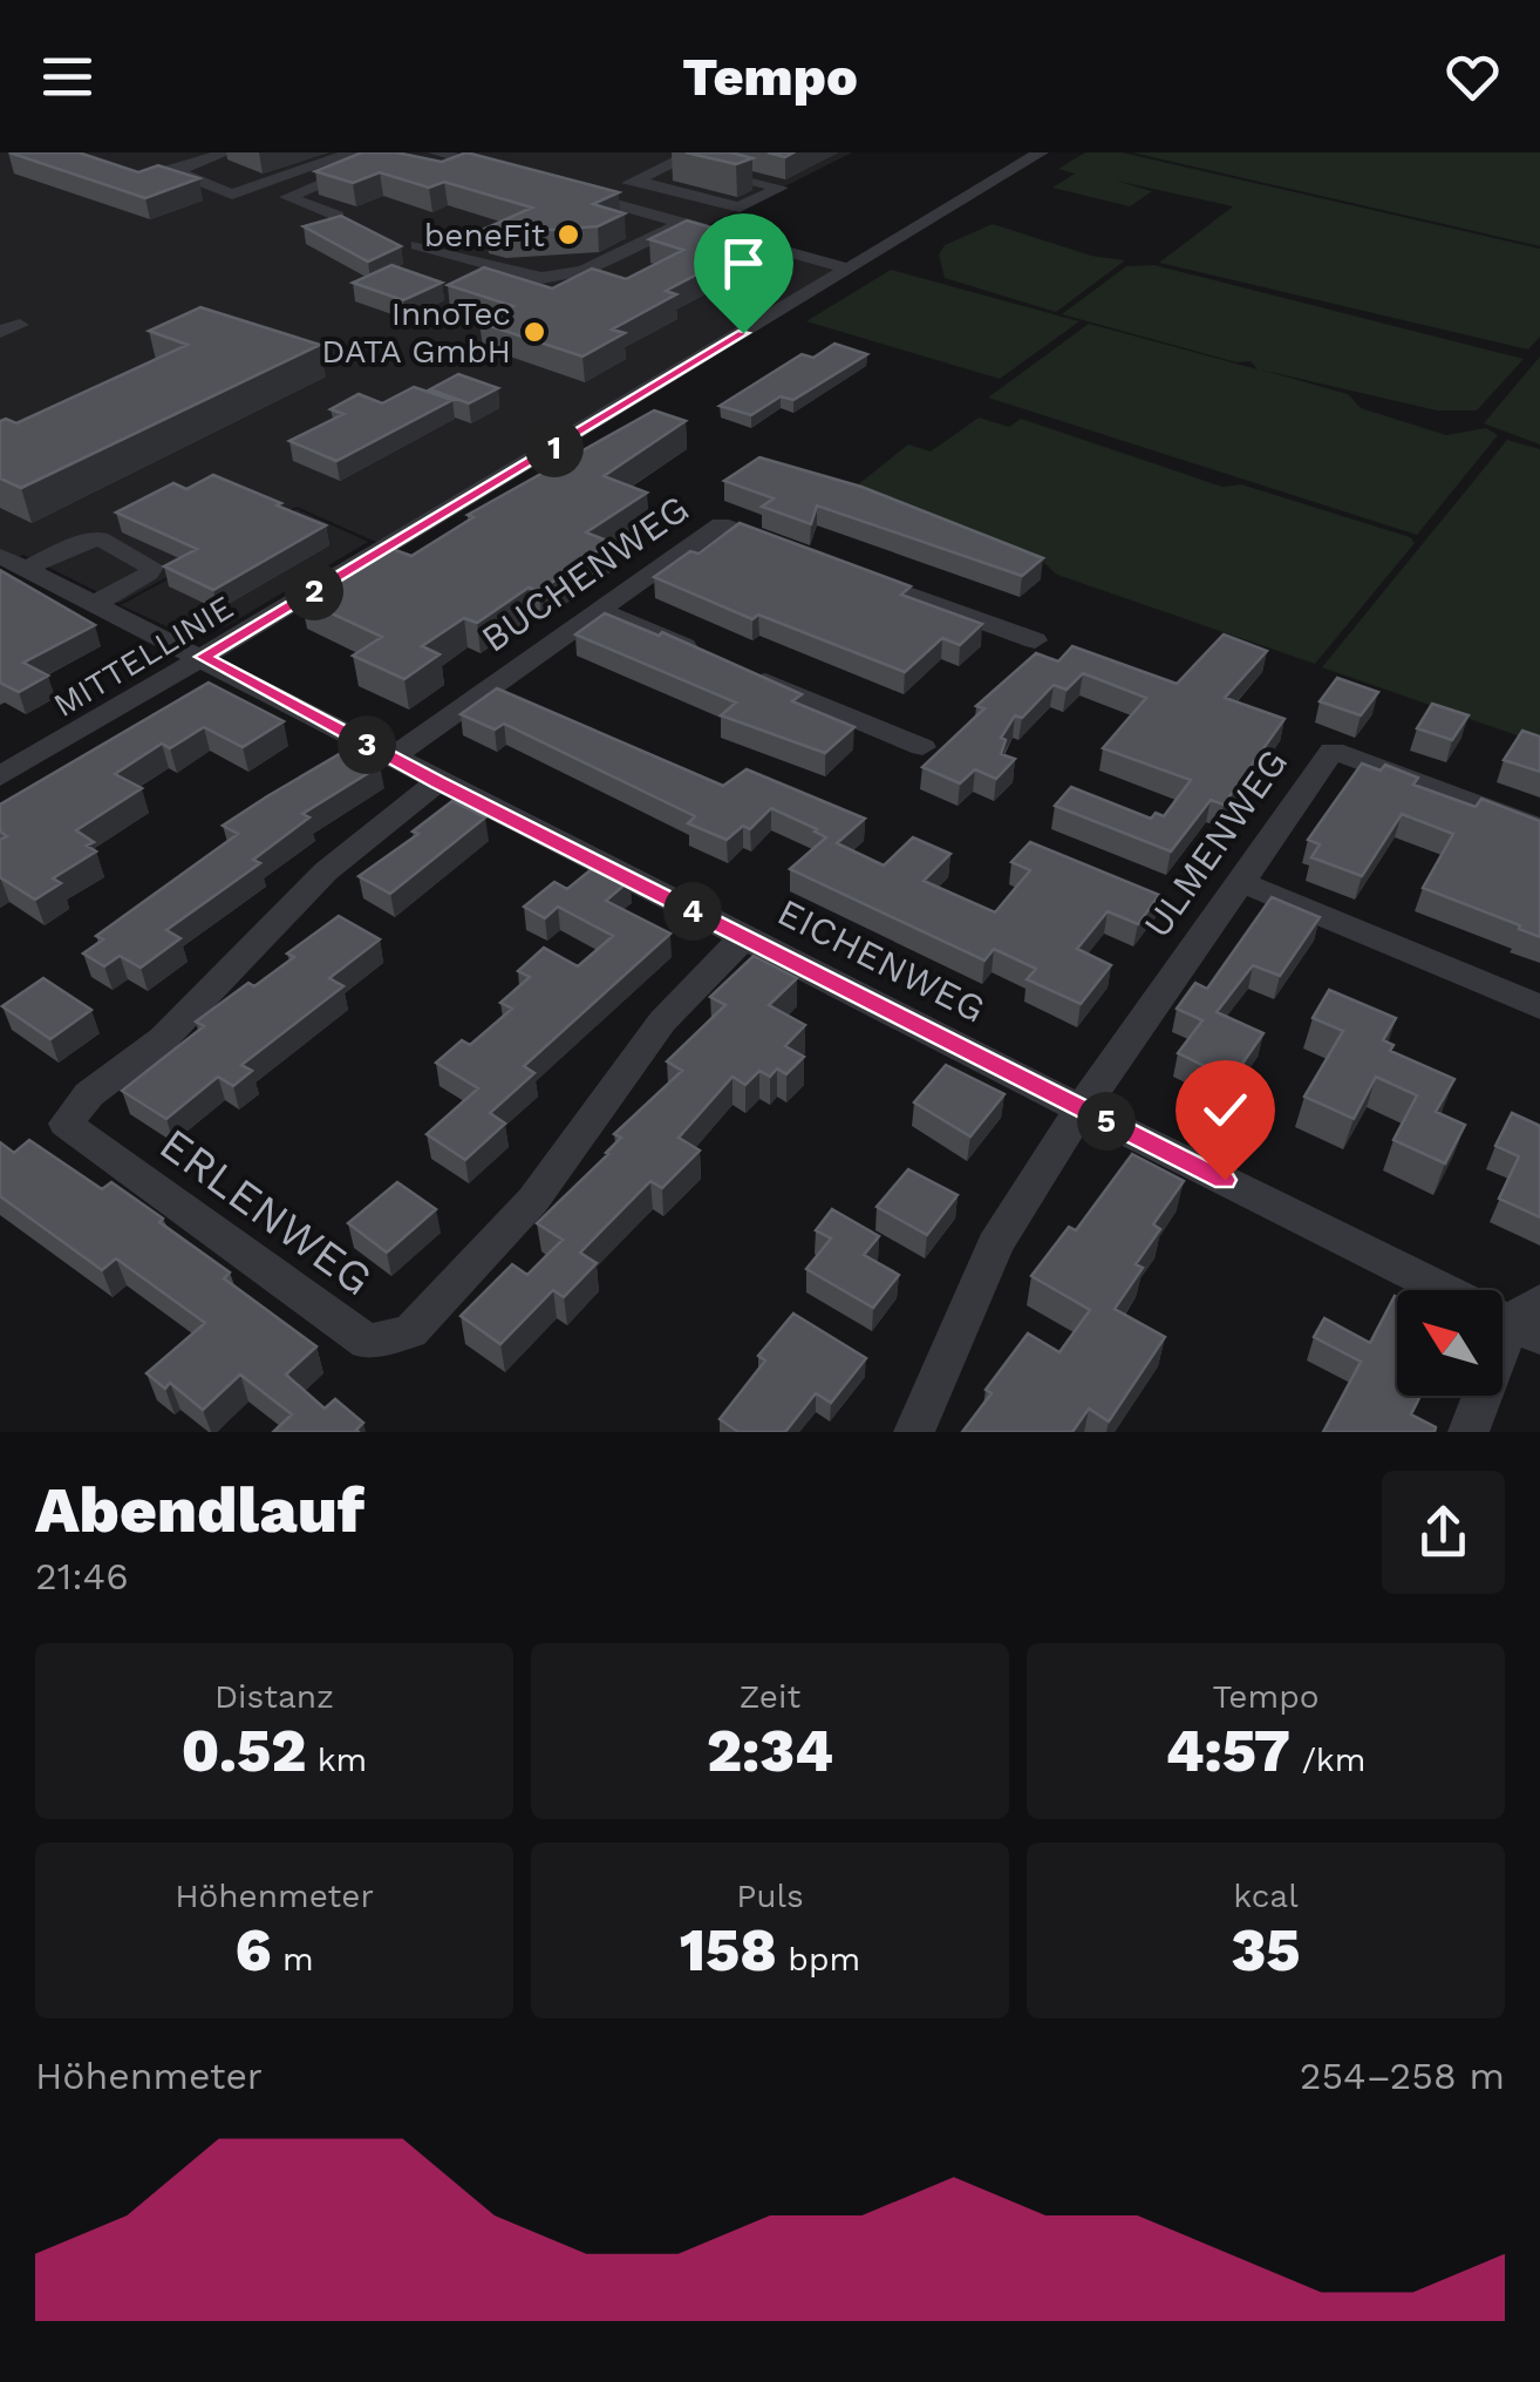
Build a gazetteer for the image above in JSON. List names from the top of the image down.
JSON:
{
  "streets": {
    "street": [
      "BUCHENWEG",
      "MITTELLINIE",
      "ULMENWEG",
      "EICHENWEG",
      "ERLENWEG"
    ]
  },
  "crossings": [
    ["BUCHENWEG", "EICHENWEG"],
    ["MITTELLINIE", "EICHENWEG"],
    ["ULMENWEG", "EICHENWEG"],
    ["EICHENWEG", "ERLENWEG"]
  ],
  "places": ["beneFit", "InnoTec DATA GmbH"],
  "north": "top left",
  "page": {
    "header": "Tempo",
    "pins": [
      "1",
      "2",
      "3",
      "4",
      "5"
    ],
    "heading": ["Abendlauf", "21:46"],
    "stats": [
      ["Distanz", "0.52 km"],
      ["Zeit", "2:34"],
      ["Tempo", "4:57 /km"],
      ["Höhenmeter", "6 m"],
      ["Puls", "158 bpm"],
      ["kcal", "35"]
    ],
    "chart": ["Höhenmeter", "254–258 m"]
  }
}
